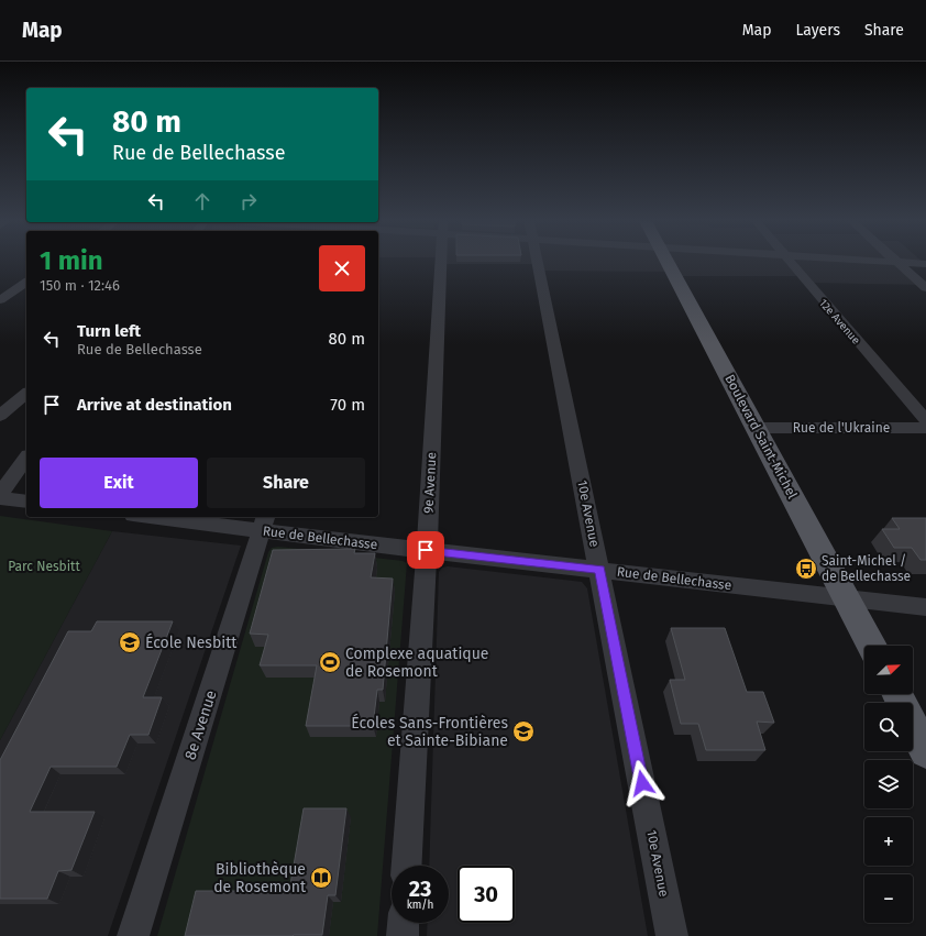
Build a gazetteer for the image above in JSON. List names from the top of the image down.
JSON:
{
  "streets": {
    "main road": ["Boulevard Saint-Michel"],
    "street": [
      "12e Avenue",
      "Rue de l'Ukraine",
      "9e Avenue",
      "10e Avenue",
      "Rue de Bellechasse",
      "8e Avenue"
    ]
  },
  "crossings": [
    ["Rue de l'Ukraine", "Boulevard Saint-Michel"],
    ["Boulevard Saint-Michel", "Rue de Bellechasse"],
    ["9e Avenue", "Rue de Bellechasse"],
    ["10e Avenue", "Rue de Bellechasse"],
    ["Rue de Bellechasse", "8e Avenue"]
  ],
  "parks": ["Parc Nesbitt"],
  "places": {
    "bus stop": ["Saint-Michel / de Bellechasse"],
    "school or university": ["École Nesbitt", "Écoles Sans-Frontières et Sainte-Bibiane"],
    "sports": ["Complexe aquatique de Rosemont"],
    "library": ["Bibliothèque de Rosemont"]
  },
  "north": "top right",
  "page": {
    "header": "Map",
    "nav": ["Map", "Layers", "Share"],
    "turn": ["80 m", "Rue de Bellechasse"],
    "heading": ["1 min", "150 m · 12:46"],
    "list": [
      {
        "name": "Turn left",
        "note": "Rue de Bellechasse",
        "value": "80 m"
      },
      {
        "name": "Arrive at destination",
        "value": "70 m"
      }
    ],
    "buttons": ["Exit", "Share"],
    "map_buttons": ["+", "−"],
    "speed": "23 km/h",
    "limit": "30"
  }
}
